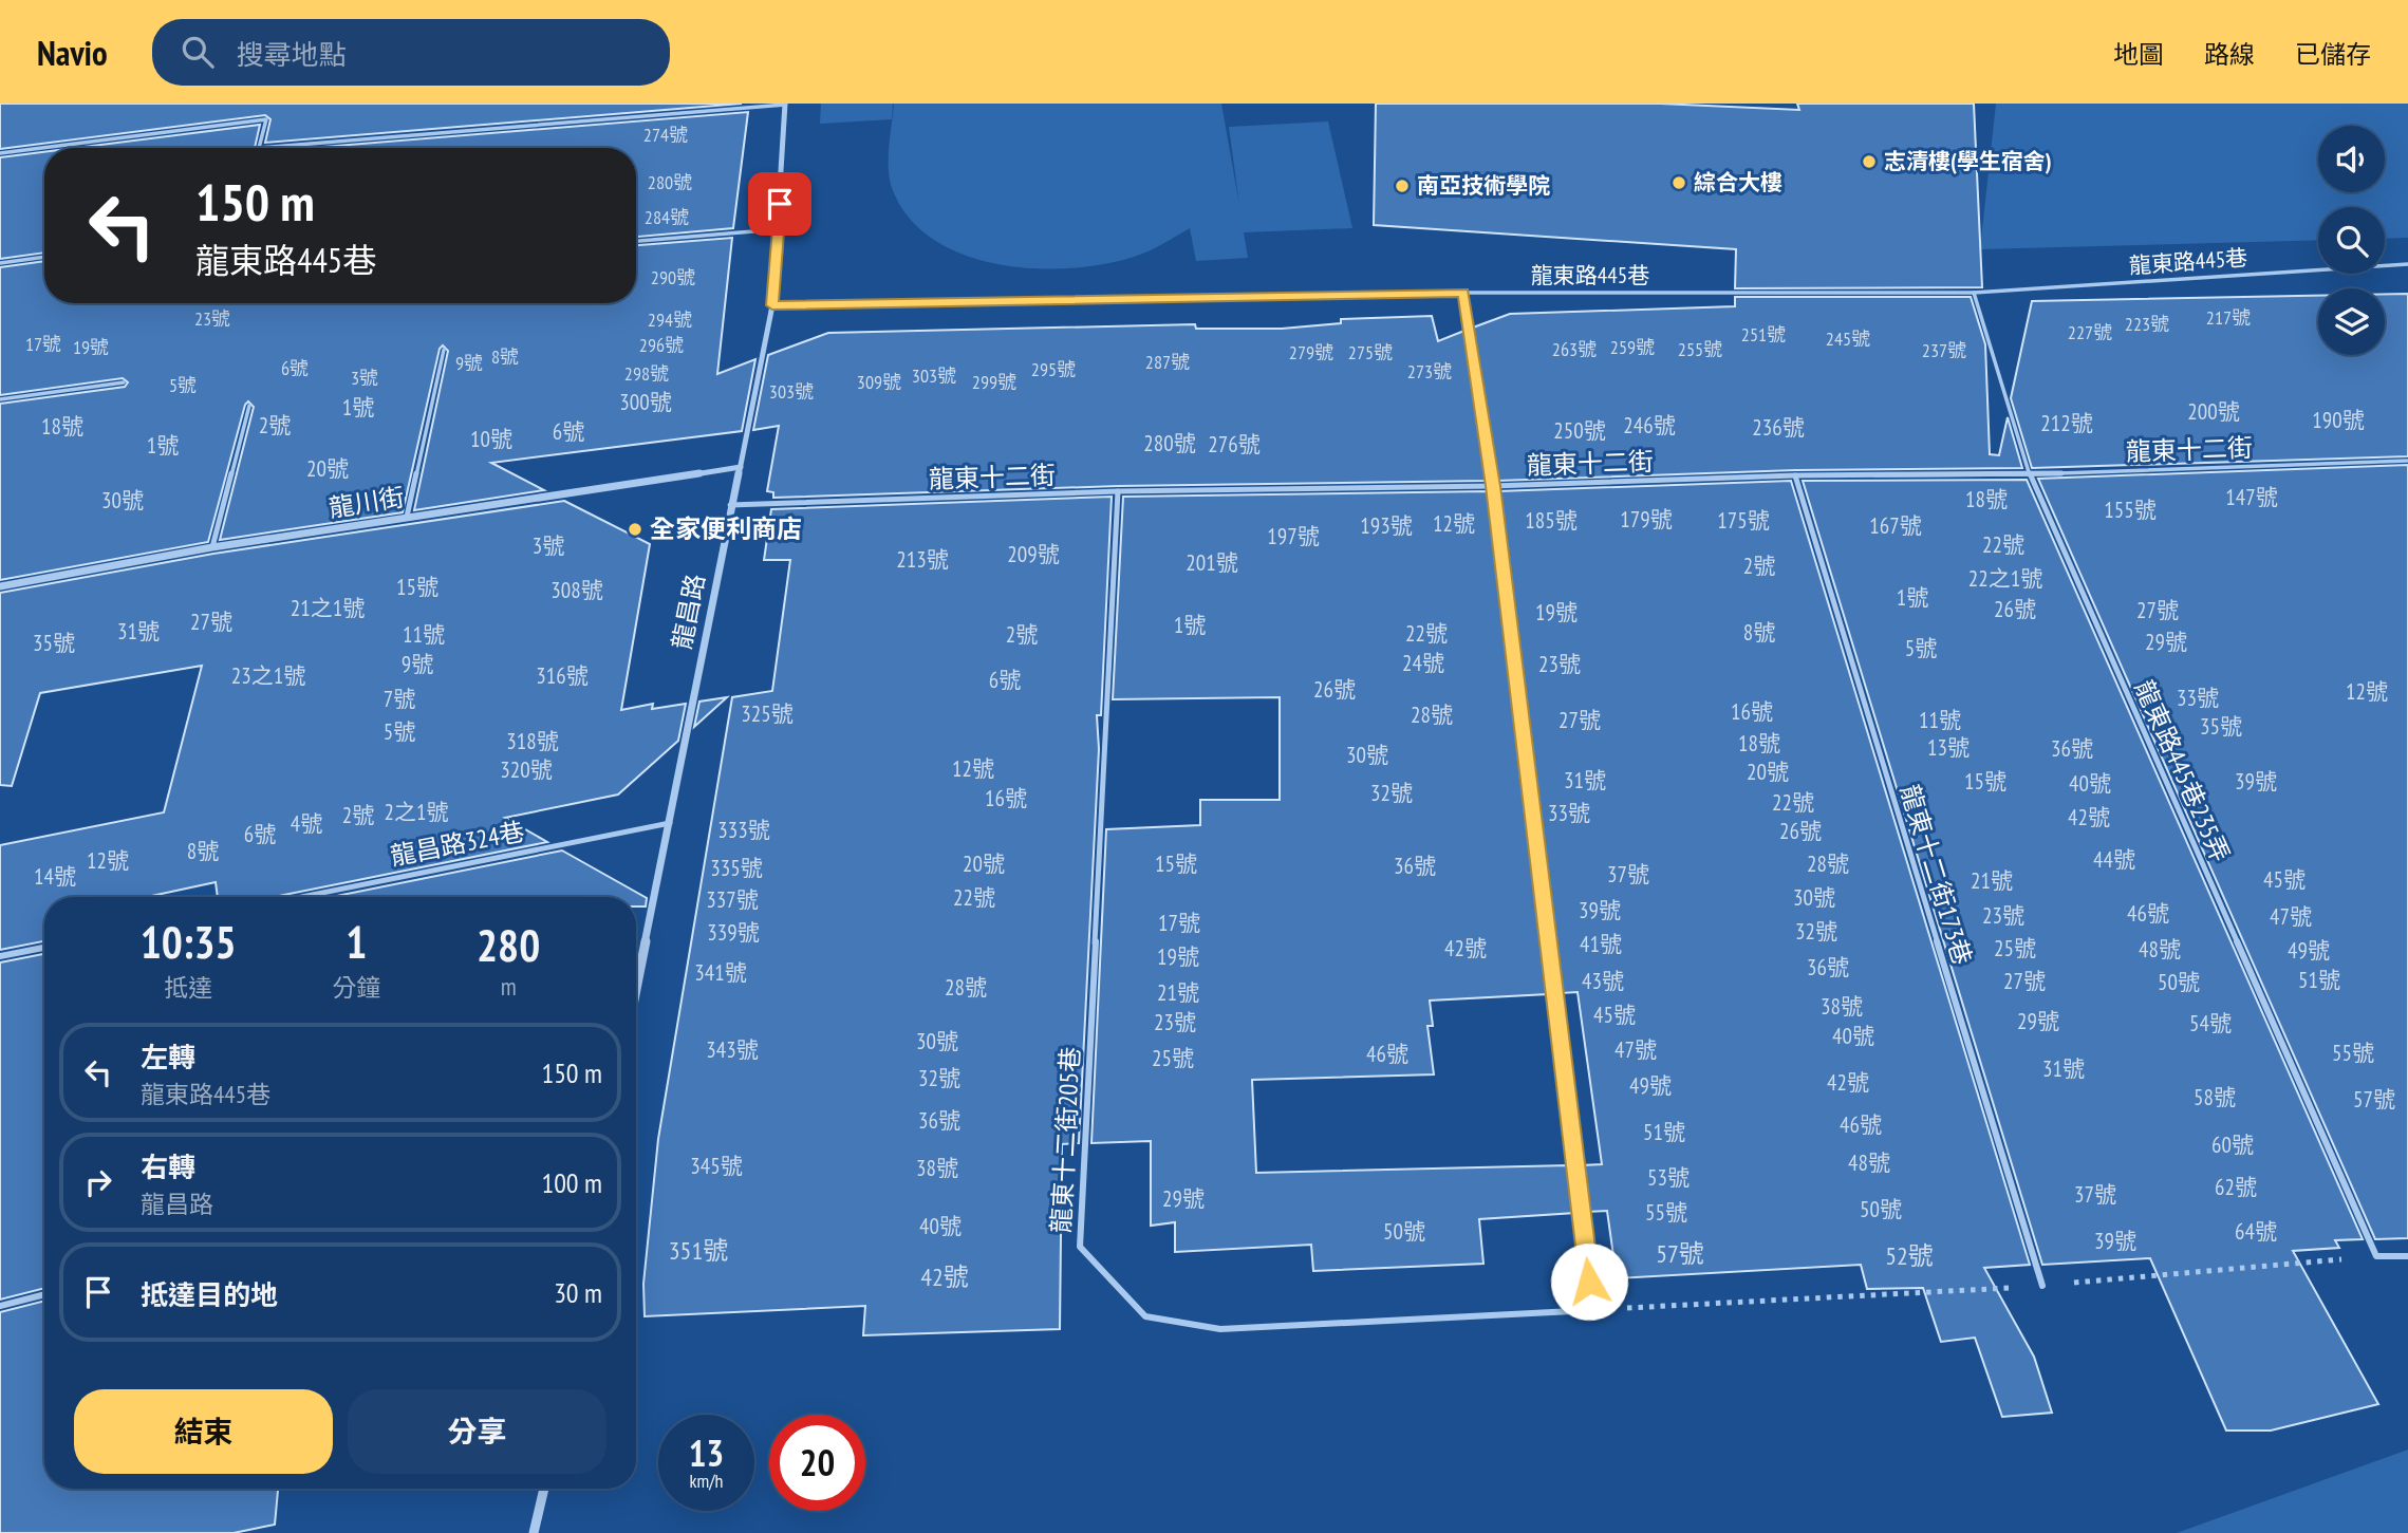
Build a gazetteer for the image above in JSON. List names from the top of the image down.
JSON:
{
  "streets": {
    "street": ["龍川街", "龍昌路"],
    "lane": [
      "龍東路445巷",
      "龍東十二街",
      "龍東路445巷235弄",
      "龍昌路324巷",
      "龍東十二街173巷",
      "龍東十二街205巷"
    ]
  },
  "crossings": [
    ["龍東路445巷", "龍昌路"],
    ["龍東路445巷", "龍東路445巷235弄"],
    ["龍東十二街", "龍昌路"],
    ["龍東十二街", "龍東路445巷235弄"],
    ["龍東十二街", "龍東十二街173巷"],
    ["龍東十二街", "龍東十二街205巷"],
    ["龍川街", "龍昌路"],
    ["龍昌路", "龍昌路324巷"]
  ],
  "places": [
    "志清樓(學生宿舍)",
    "綜合大樓",
    "南亞技術學院",
    "全家便利商店"
  ],
  "house_numbers": [
    "274號",
    "280號",
    "284號",
    "290號",
    "217號",
    "23號",
    "294號",
    "223號",
    "227號",
    "251號",
    "245號",
    "17號",
    "296號",
    "19號",
    "259號",
    "263號",
    "255號",
    "237號",
    "279號",
    "275號",
    "8號",
    "287號",
    "9號",
    "6號",
    "295號",
    "273號",
    "298號",
    "303號",
    "3號",
    "309號",
    "299號",
    "5號",
    "303號",
    "300號",
    "1號",
    "200號",
    "190號",
    "212號",
    "2號",
    "246號",
    "18號",
    "236號",
    "250號",
    "6號",
    "10號",
    "280號",
    "276號",
    "1號",
    "20號",
    "147號",
    "18號",
    "30號",
    "155號",
    "179號",
    "185號",
    "175號",
    "12號",
    "193號",
    "167號",
    "197號",
    "22號",
    "3號",
    "209號",
    "213號",
    "201號",
    "2號",
    "22之1號",
    "15號",
    "308號",
    "1號",
    "21之1號",
    "26號",
    "27號",
    "19號",
    "27號",
    "1號",
    "31號",
    "8號",
    "22號",
    "11號",
    "2號",
    "29號",
    "35號",
    "5號",
    "24號",
    "9號",
    "23號",
    "23之1號",
    "316號",
    "6號",
    "26號",
    "12號",
    "33號",
    "7號",
    "16號",
    "325號",
    "28號",
    "27號",
    "11號",
    "35號",
    "5號",
    "318號",
    "18號",
    "13號",
    "36號",
    "30號",
    "12號",
    "320號",
    "20號",
    "31號",
    "15號",
    "39號",
    "40號",
    "32號",
    "16號",
    "22號",
    "2之1號",
    "33號",
    "2號",
    "42號",
    "4號",
    "333號",
    "26號",
    "6號",
    "8號",
    "44號",
    "12號",
    "20號",
    "15號",
    "28號",
    "36號",
    "335號",
    "37號",
    "14號",
    "45號",
    "21號",
    "22號",
    "30號",
    "337號",
    "39號",
    "46號",
    "23號",
    "47號",
    "17號",
    "32號",
    "339號",
    "41號",
    "42號",
    "25號",
    "48號",
    "49號",
    "19號",
    "36號",
    "341號",
    "51號",
    "43號",
    "27號",
    "50號",
    "28號",
    "21號",
    "38號",
    "45號",
    "29號",
    "23號",
    "54號",
    "40號",
    "30號",
    "343號",
    "47號",
    "55號",
    "46號",
    "25號",
    "31號",
    "32號",
    "42號",
    "49號",
    "58號",
    "57號",
    "36號",
    "46號",
    "51號",
    "60號",
    "48號",
    "345號",
    "38號",
    "53號",
    "62號",
    "37號",
    "29號",
    "50號",
    "55號",
    "40號",
    "50號",
    "64號",
    "39號",
    "351號",
    "57號",
    "52號",
    "42號"
  ],
  "page": {
    "header": "Navio",
    "search": "搜尋地點",
    "nav": ["地圖", "路線", "已儲存"],
    "turn": ["150 m", "龍東路445巷"],
    "eta": [
      "10:35",
      "抵達",
      "1",
      "分鐘",
      "280",
      "m"
    ],
    "list": [
      {
        "name": "左轉",
        "note": "龍東路445巷",
        "value": "150 m"
      },
      {
        "name": "右轉",
        "note": "龍昌路",
        "value": "100 m"
      },
      {
        "name": "抵達目的地",
        "value": "30 m"
      }
    ],
    "buttons": ["結束", "分享"],
    "speed": "13 km/h",
    "limit": "20"
  }
}
